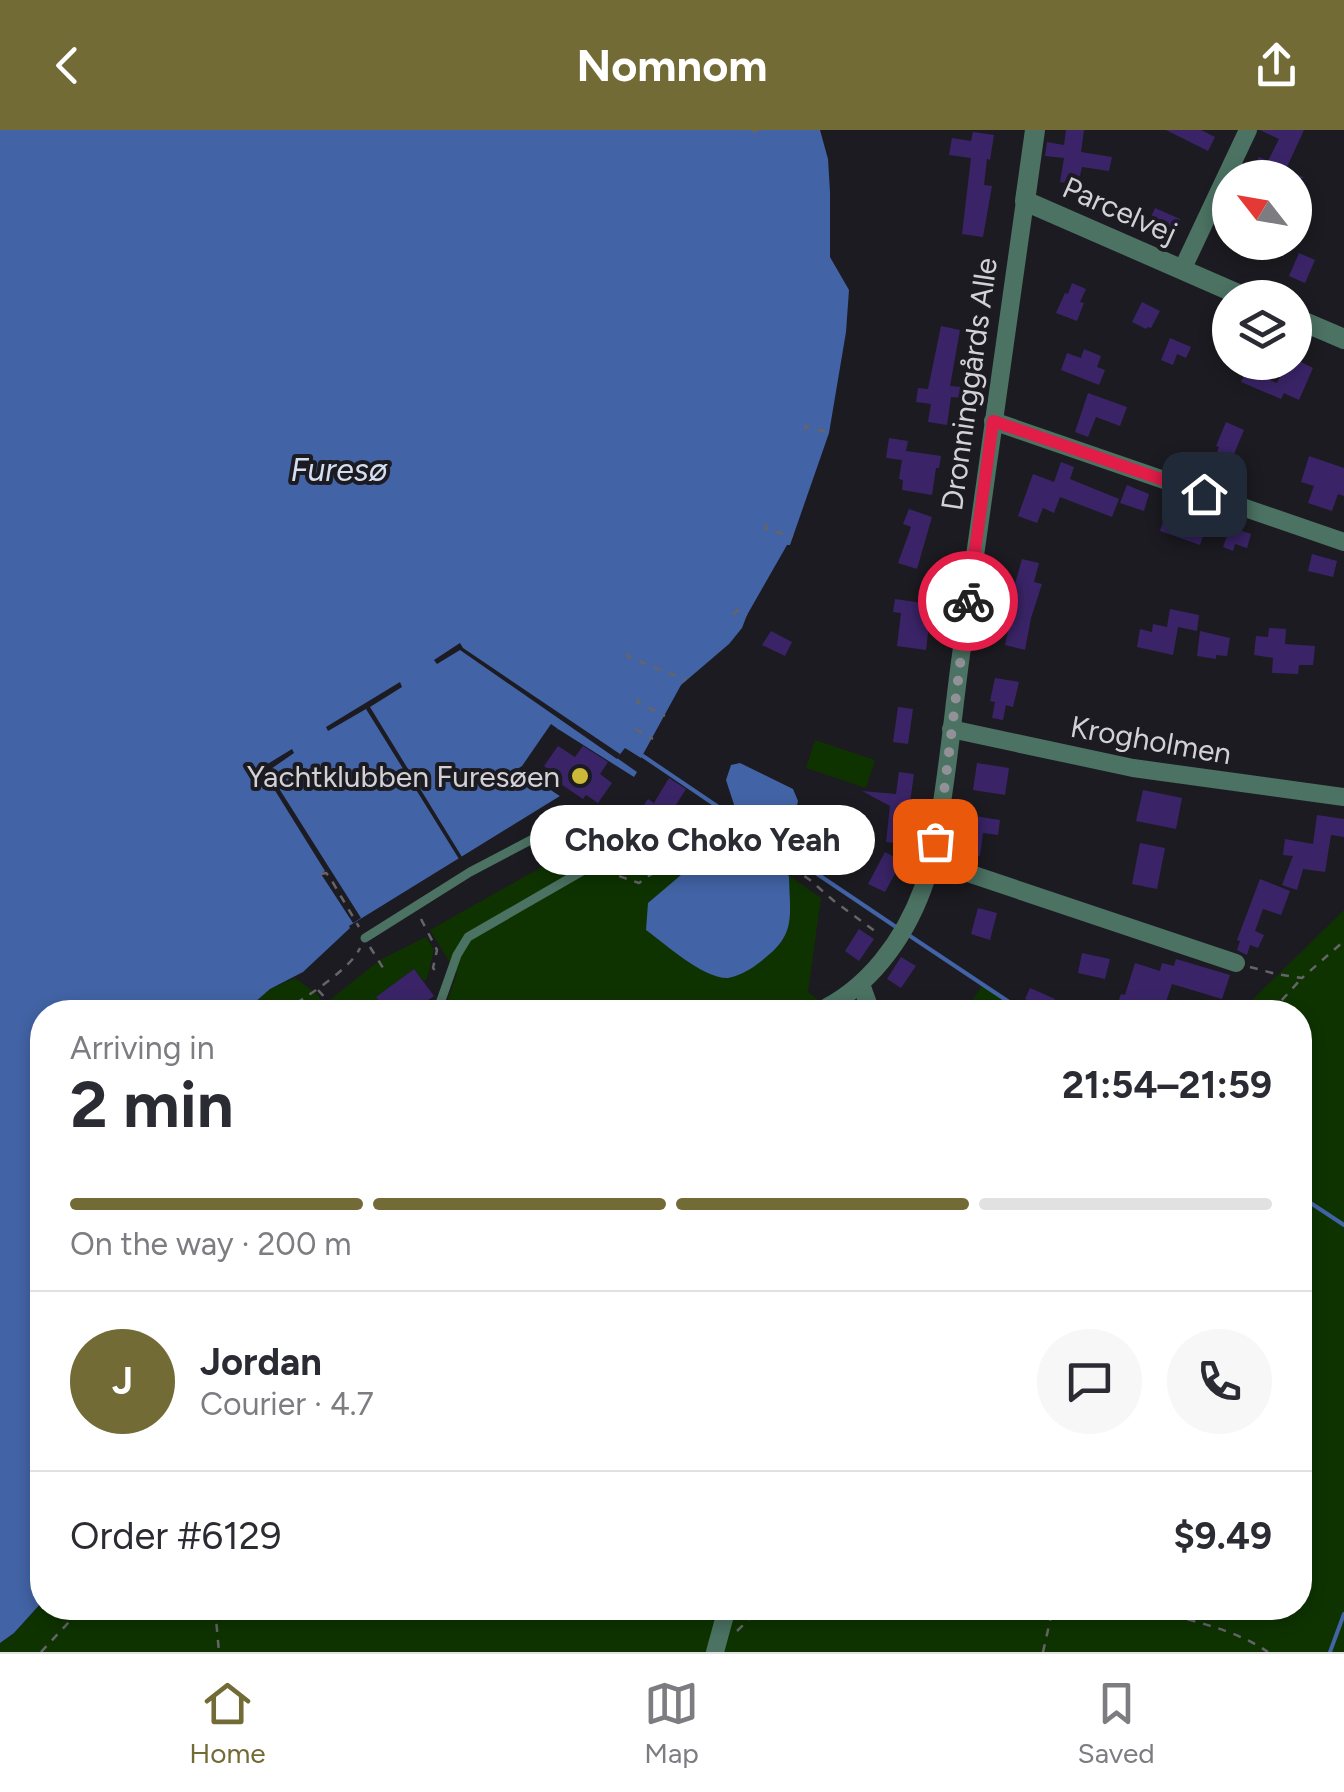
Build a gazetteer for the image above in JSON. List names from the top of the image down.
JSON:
{
  "streets": {
    "street": ["Parcelvej", "Dronninggårds Alle", "Krogholmen"]
  },
  "crossings": [
    ["Parcelvej", "Dronninggårds Alle"],
    ["Dronninggårds Alle", "Krogholmen"]
  ],
  "water": ["Furesø"],
  "places": ["Yachtklubben Furesøen", "Choko Choko Yeah"],
  "north": "top left",
  "page": {
    "header": "Nomnom",
    "bubble": "Choko Choko Yeah",
    "heading": ["2 min", "Arriving in", "21:54–21:59"],
    "panel": [
      "Jordan",
      "Courier · 4.7",
      "Order #6129",
      "$9.49"
    ],
    "bar": "On the way · 200 m",
    "round": "J",
    "tabs": ["Home", "Map", "Saved"]
  }
}
